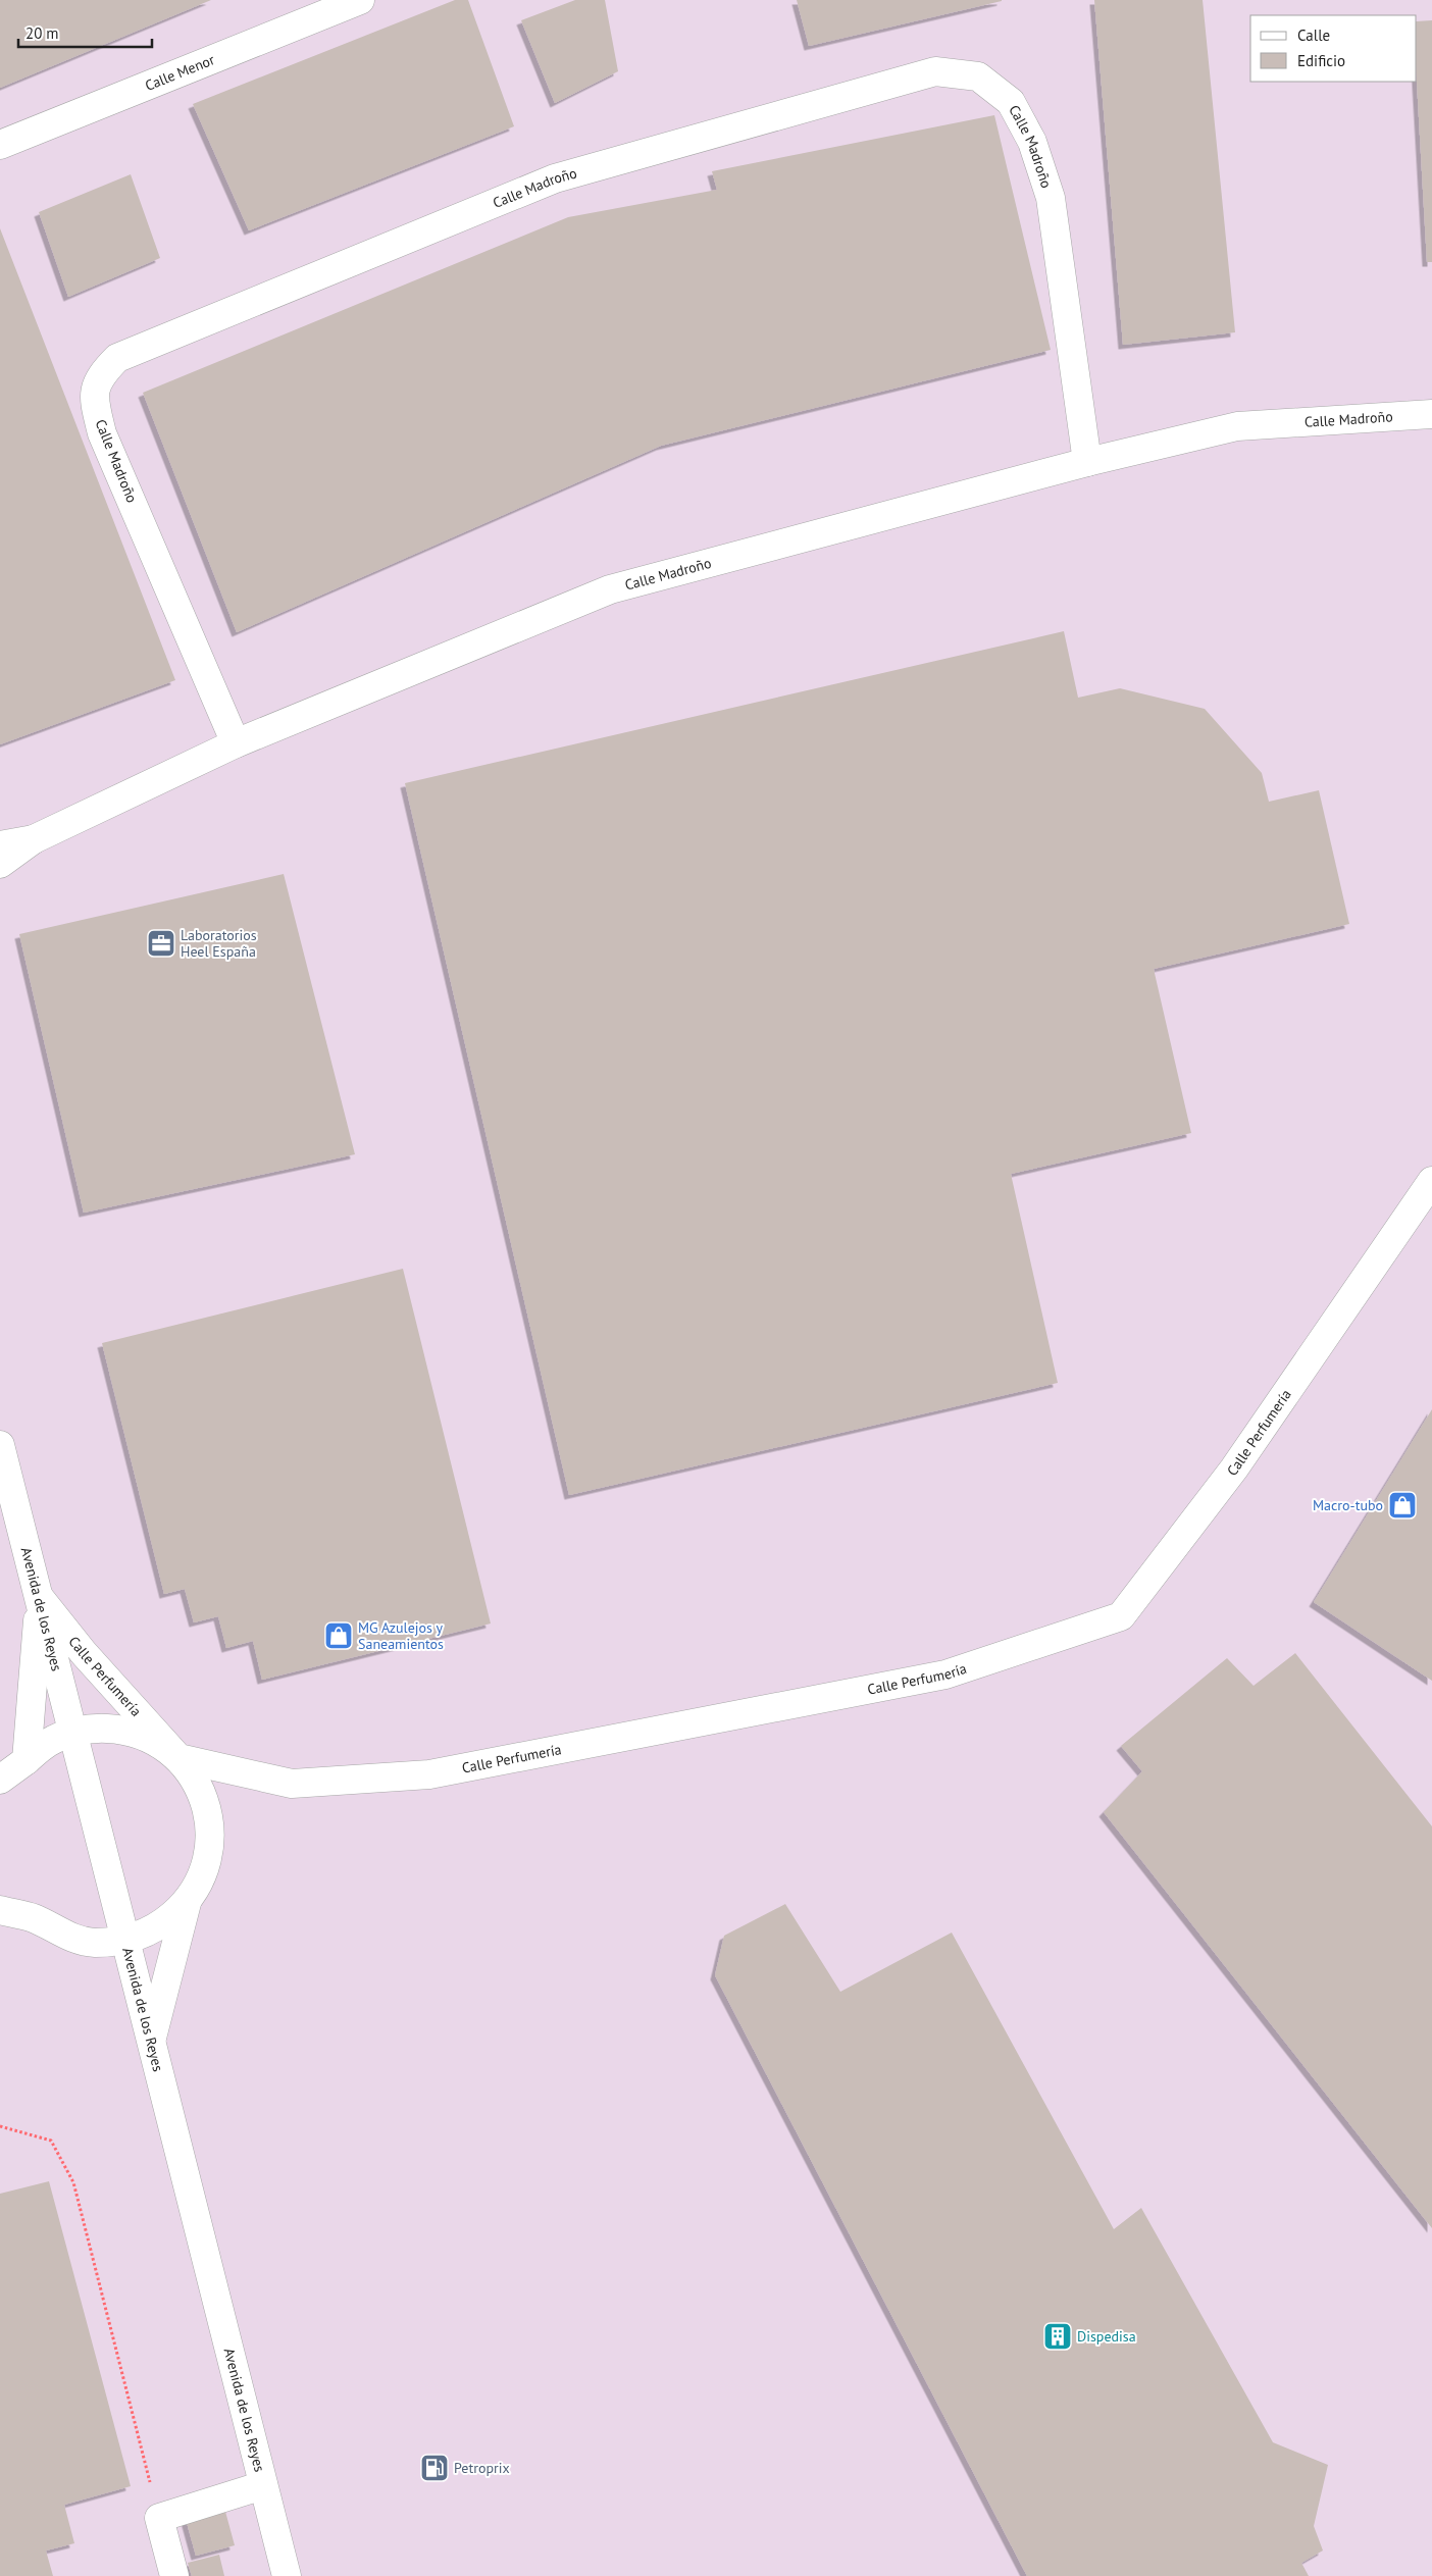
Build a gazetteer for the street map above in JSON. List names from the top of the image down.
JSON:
{
  "streets": {
    "street": [
      "Calle Menor",
      "Calle Madroño",
      "Calle Perfumería",
      "Avenida de los Reyes"
    ]
  },
  "crossings": [
    ["Calle Perfumería", "Avenida de los Reyes"]
  ],
  "places": {
    "office": ["Laboratorios Heel España"],
    "shop": ["Macro-tubo", "MG Azulejos y Saneamientos"],
    "building": ["Dispedisa"],
    "fuel station": ["Petroprix"]
  },
  "legend": ["Calle", "Edificio"],
  "scale_bar": "20 m"
}
